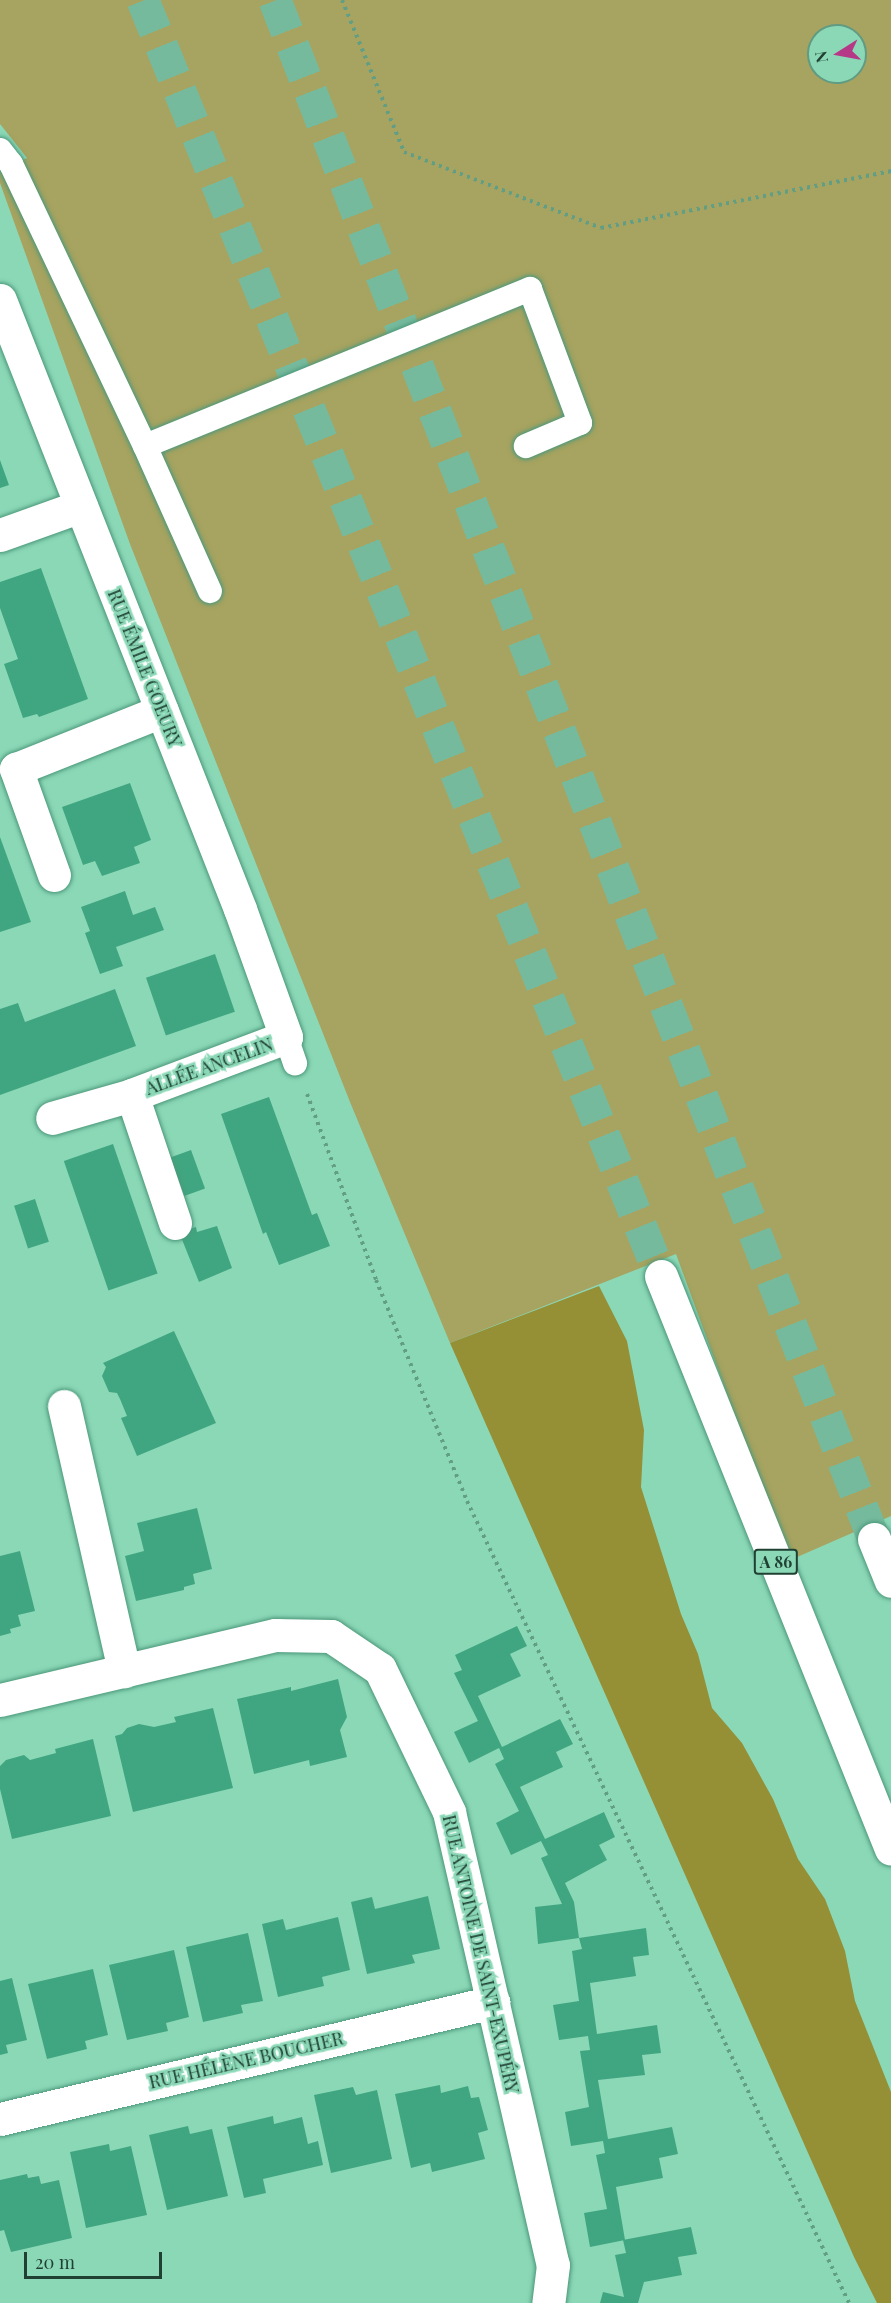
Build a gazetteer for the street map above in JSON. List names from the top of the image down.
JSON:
{
  "streets": {
    "main road": [
      "RUE ÉMILE GOEURY",
      "ALLÉE ANCELIN",
      "A 86",
      "RUE ANTOINE DE SAINT-EXUPÉRY",
      "RUE HÉLÈNE BOUCHER"
    ]
  },
  "crossings": [
    ["RUE ÉMILE GOEURY", "ALLÉE ANCELIN"],
    ["RUE ANTOINE DE SAINT-EXUPÉRY", "RUE HÉLÈNE BOUCHER"]
  ],
  "scale_bar": "20 m",
  "north": "left"
}
